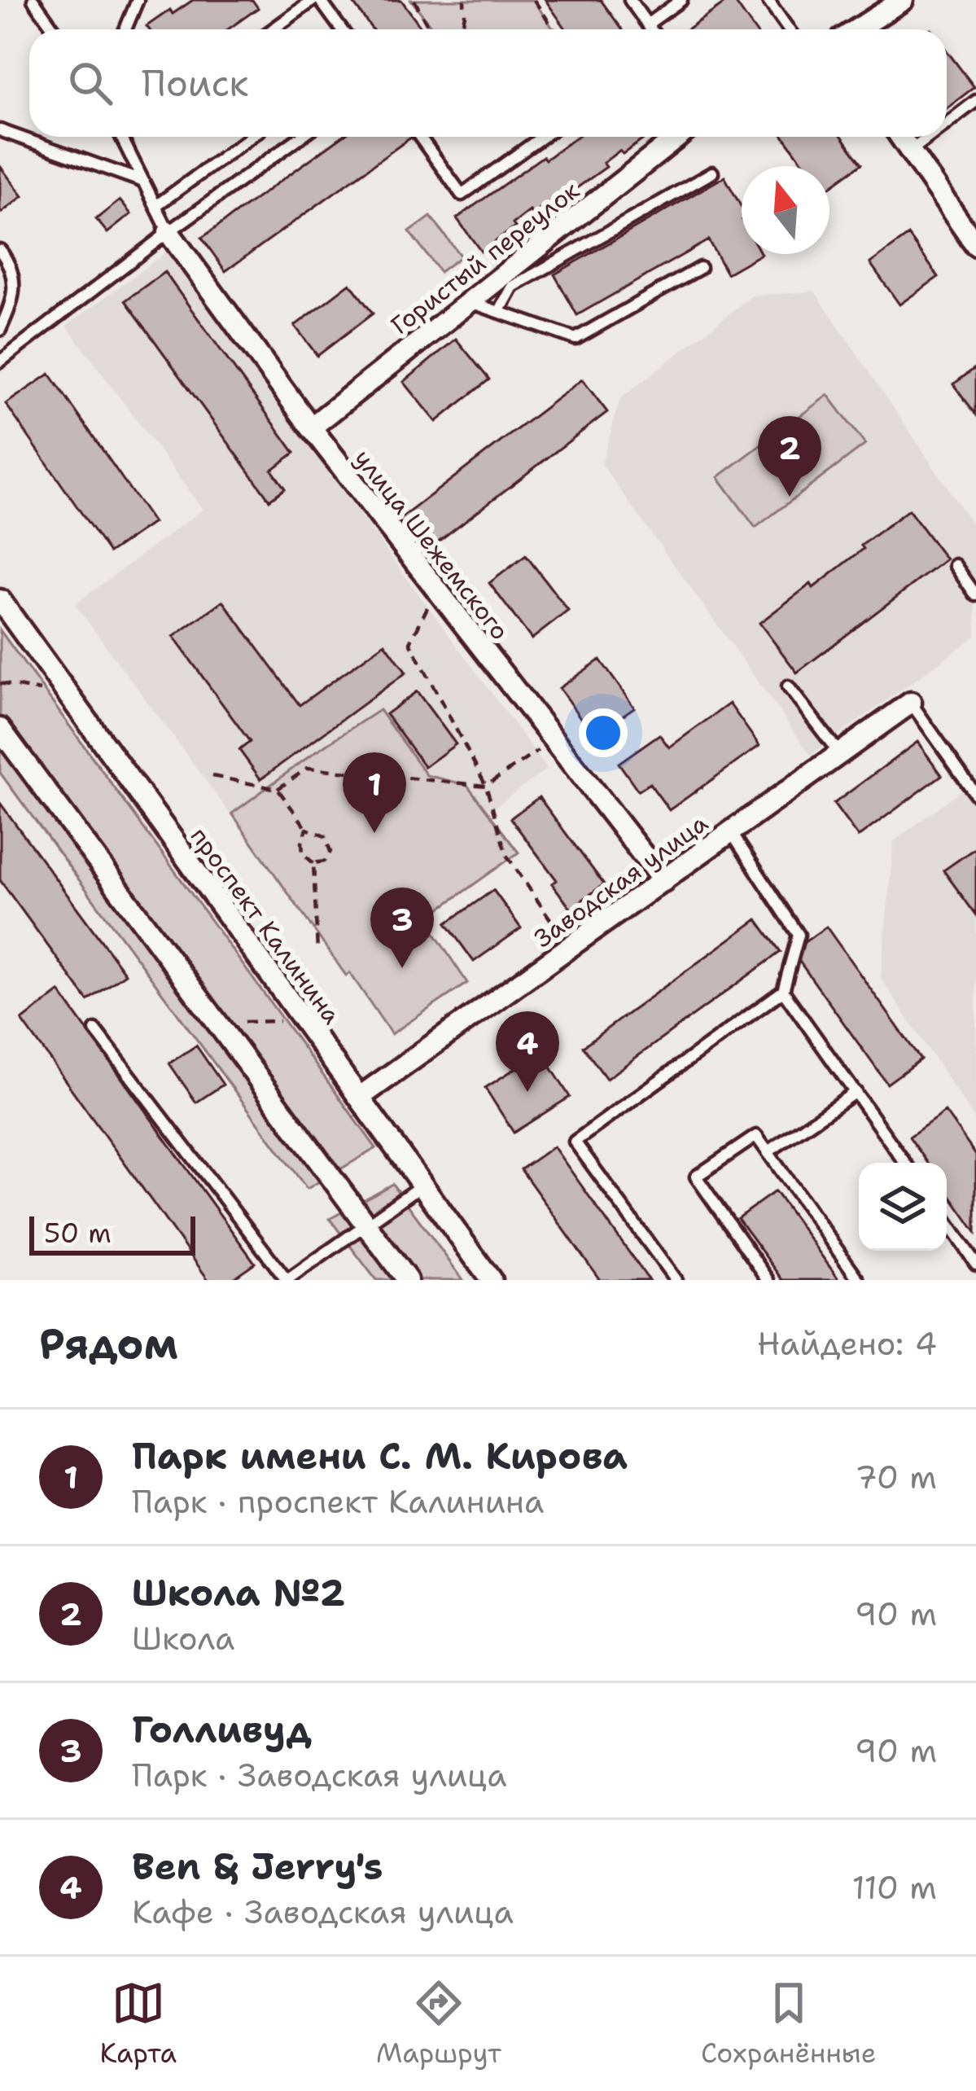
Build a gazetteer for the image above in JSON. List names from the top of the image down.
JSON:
{
  "streets": {
    "street": [
      "Гористый переулок",
      "улица Шежемского",
      "Заводская улица",
      "проспект Калинина"
    ]
  },
  "crossings": [
    ["Гористый переулок", "улица Шежемского"],
    ["улица Шежемского", "Заводская улица"],
    ["Заводская улица", "проспект Калинина"]
  ],
  "scale_bar": "50 m",
  "north": "top",
  "page": {
    "search": "Поиск",
    "pins": [
      "2",
      "1",
      "3",
      "4"
    ],
    "scale": "50 m",
    "heading": ["Рядом", "Найдено: 4"],
    "list": [
      {
        "mark": "1",
        "name": "Парк имени С. М. Кирова",
        "note": "Парк · проспект Калинина",
        "value": "70 m"
      },
      {
        "mark": "2",
        "name": "Школа №2",
        "note": "Школа",
        "value": "90 m"
      },
      {
        "mark": "3",
        "name": "Голливуд",
        "note": "Парк · Заводская улица",
        "value": "90 m"
      },
      {
        "mark": "4",
        "name": "Ben & Jerry's",
        "note": "Кафе · Заводская улица",
        "value": "110 m"
      }
    ],
    "nav": ["Карта", "Маршрут", "Сохранённые"]
  }
}
